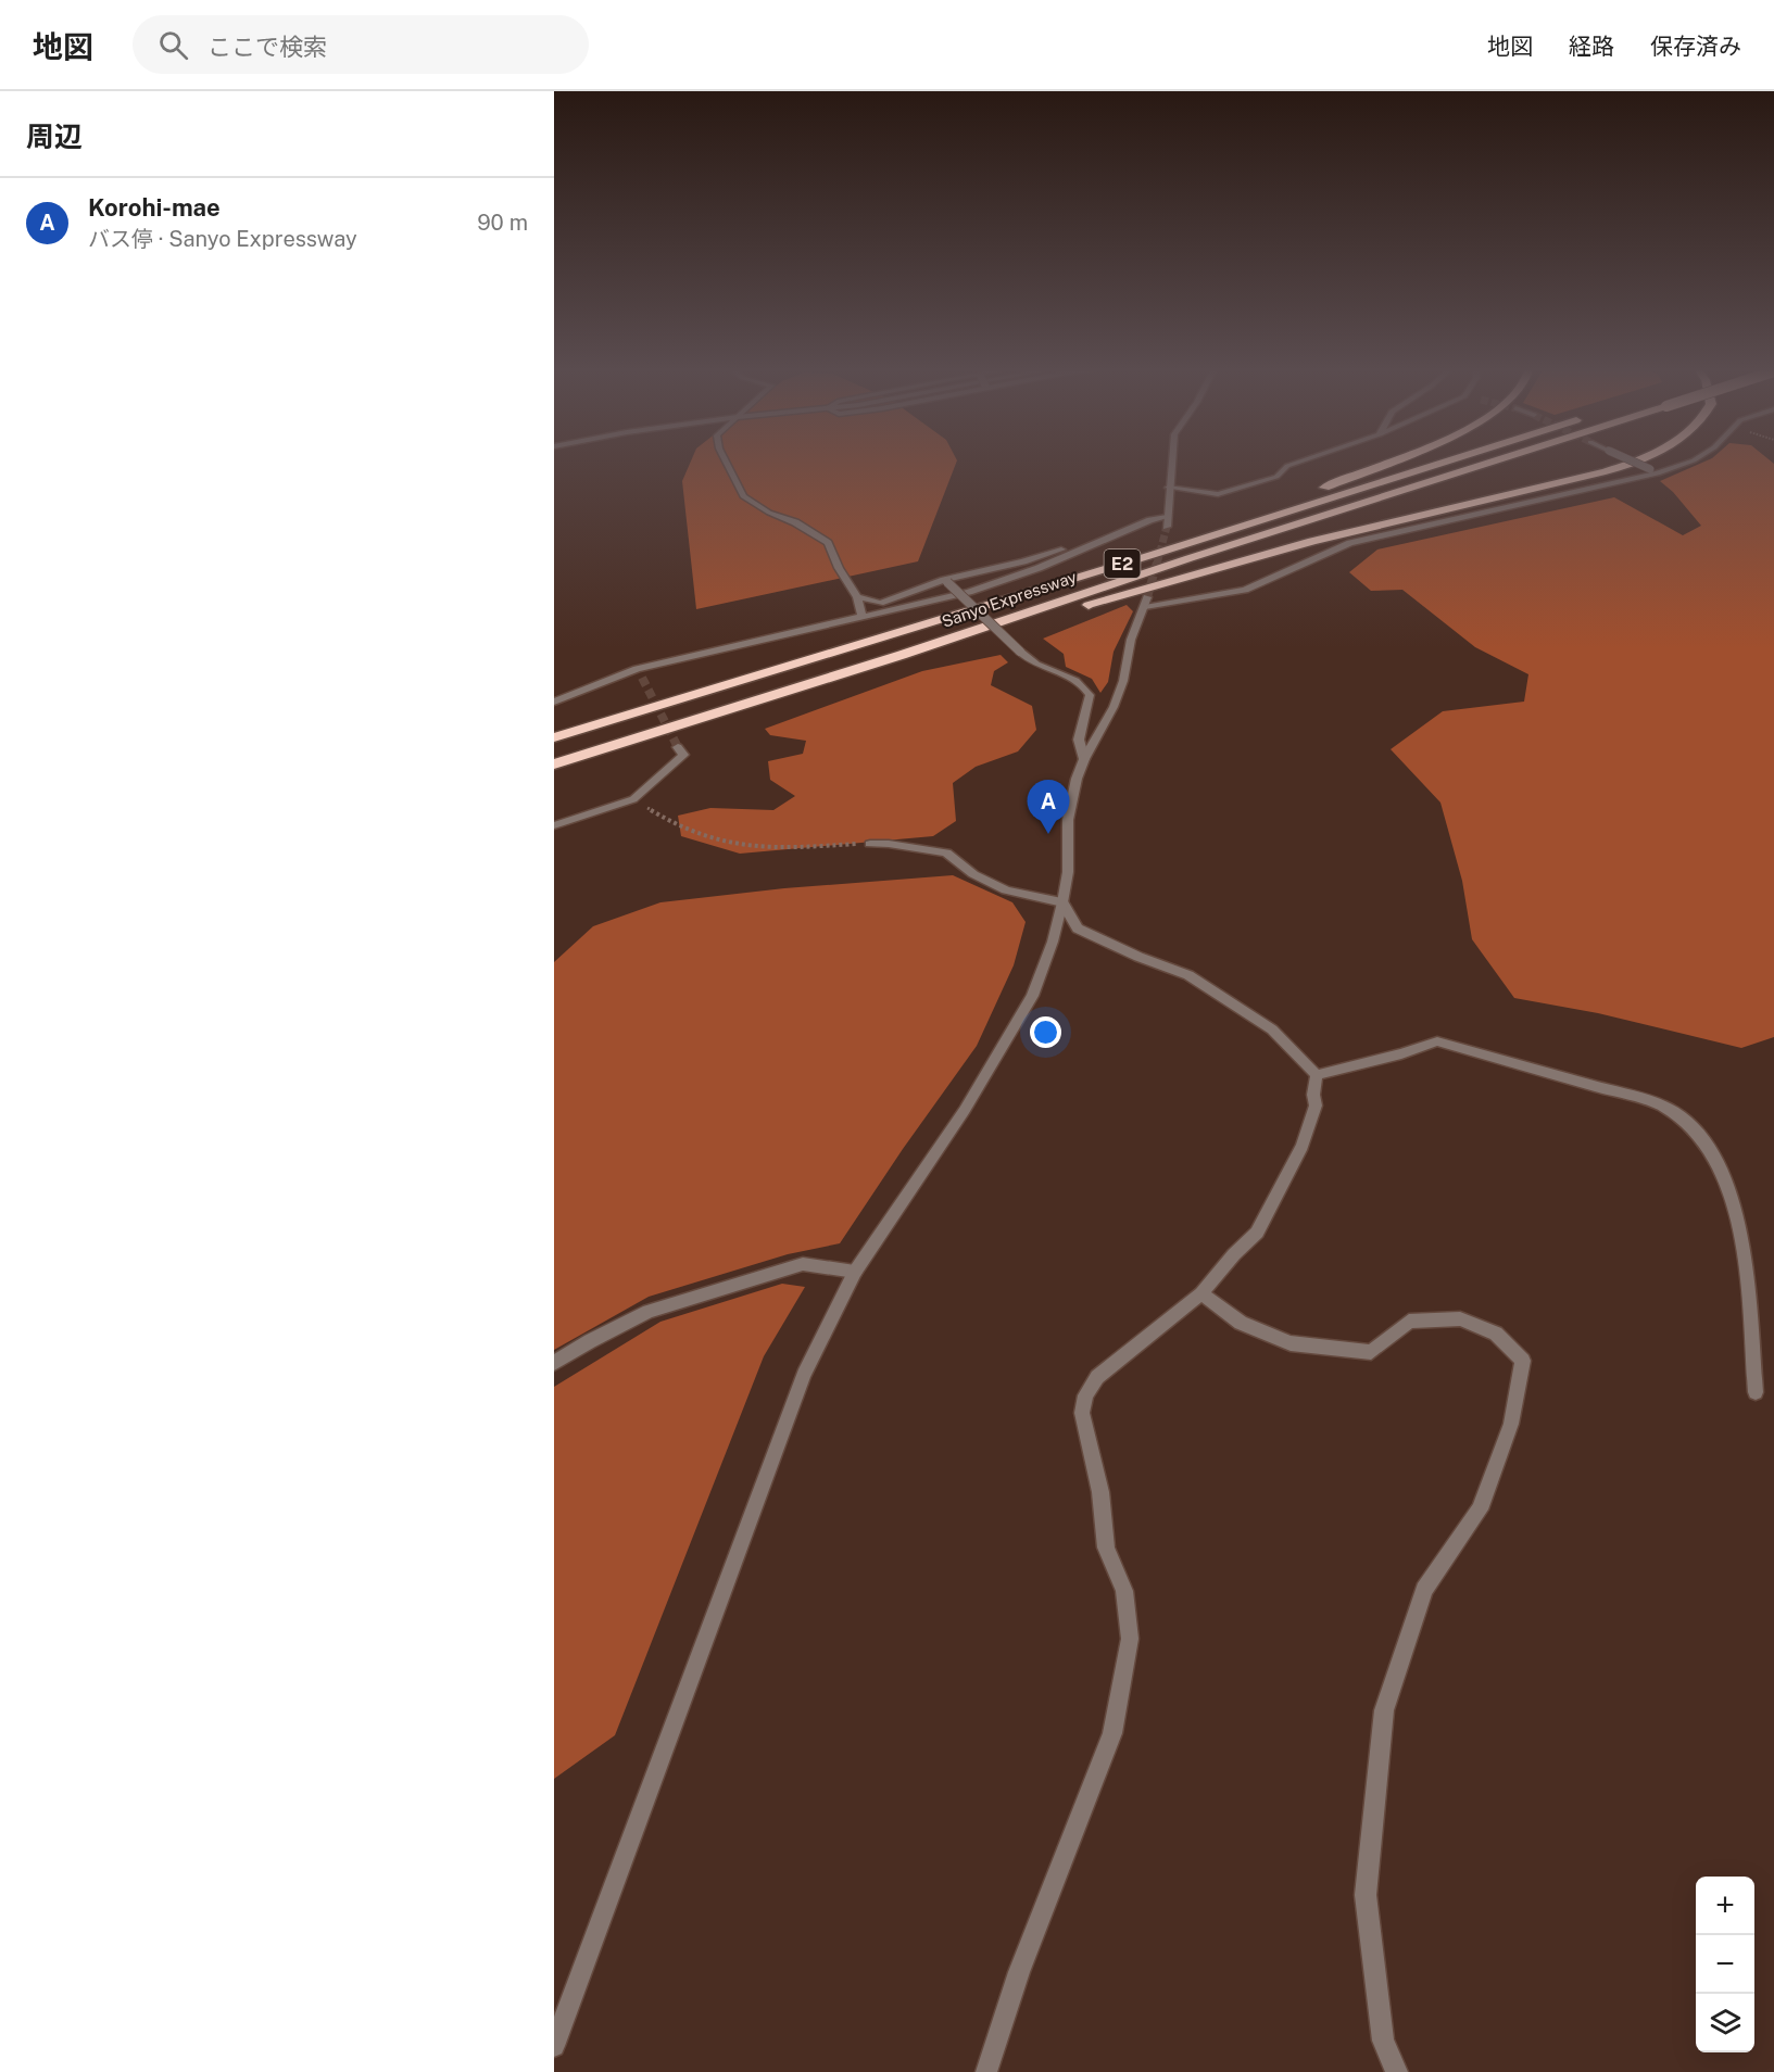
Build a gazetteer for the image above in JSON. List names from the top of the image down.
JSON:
{
  "streets": {
    "highway": ["E2", "Sanyo Expressway"]
  },
  "page": {
    "header": "地図",
    "search": "ここで検索",
    "nav": ["地図", "経路", "保存済み"],
    "heading": "周辺",
    "list": [
      {
        "mark": "A",
        "name": "Korohi-mae",
        "note": "バス停 · Sanyo Expressway",
        "value": "90 m"
      }
    ],
    "pins": "A",
    "map_buttons": ["+", "−"]
  }
}
